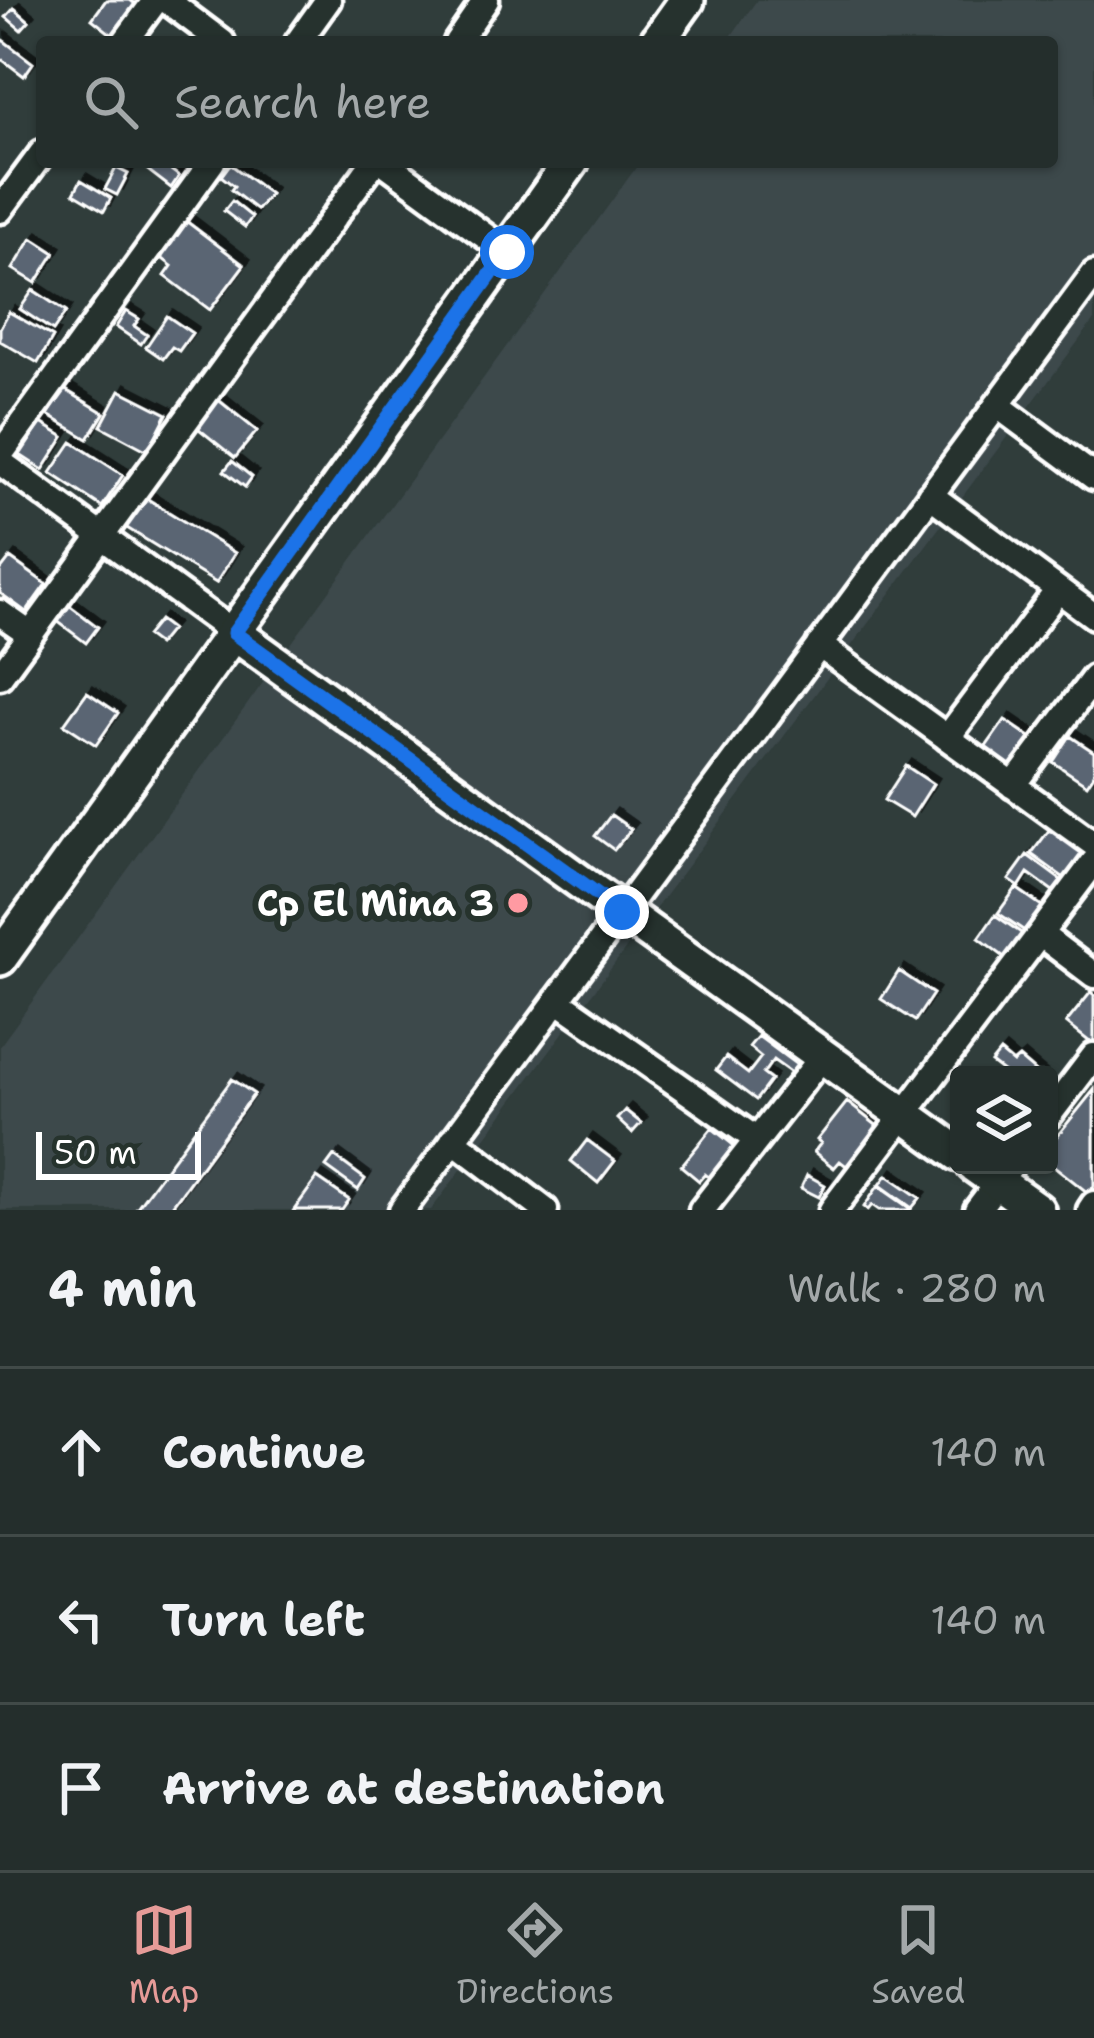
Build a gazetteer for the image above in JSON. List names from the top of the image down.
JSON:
{
  "places": ["Cp El Mina 3"],
  "scale_bar": "50 m",
  "page": {
    "search": "Search here",
    "scale": "50 m",
    "heading": ["4 min", "Walk · 280 m"],
    "list": [
      ["Continue", "140 m"],
      ["Turn left", "140 m"],
      "Arrive at destination"
    ],
    "nav": ["Map", "Directions", "Saved"]
  }
}
